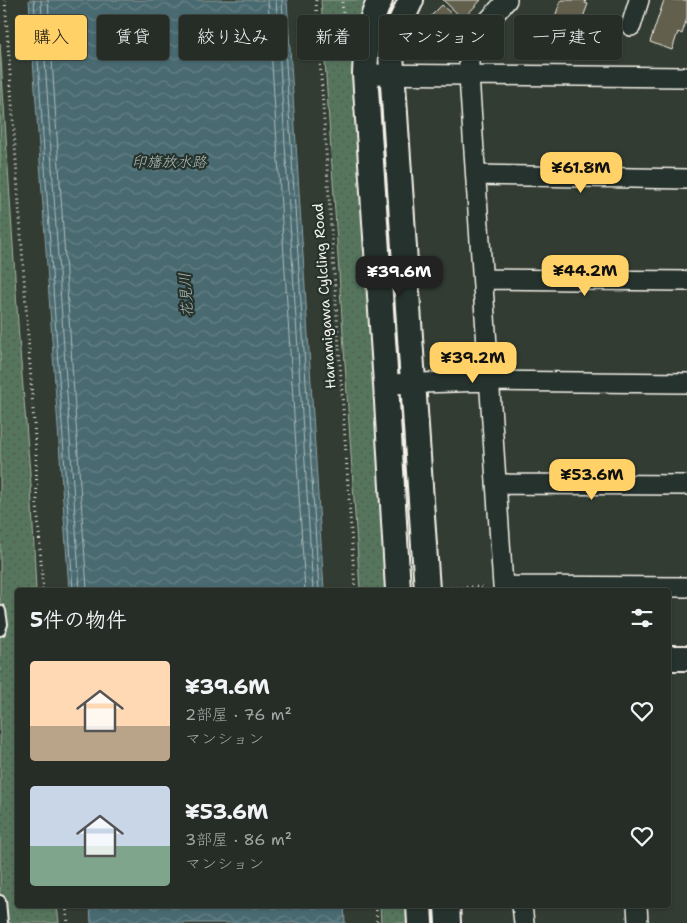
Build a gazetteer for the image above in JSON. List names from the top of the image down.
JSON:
{
  "streets": {
    "path": ["Hanamigawa Cylcling Road"]
  },
  "water": ["印旛放水路", "花見川"],
  "page": {
    "chip": [
      "購入",
      "賃貸",
      "絞り込み",
      "新着",
      "マンション",
      "一戸建て"
    ],
    "price": [
      "¥61.8M",
      "¥44.2M",
      "¥39.6M",
      "¥39.2M",
      "¥53.6M"
    ],
    "heading": "5件の物件",
    "list": [
      {
        "name": "¥39.6M",
        "note": "2部屋 · 76 m² · マンション"
      },
      {
        "name": "¥53.6M",
        "note": "3部屋 · 86 m² · マンション"
      }
    ]
  }
}
